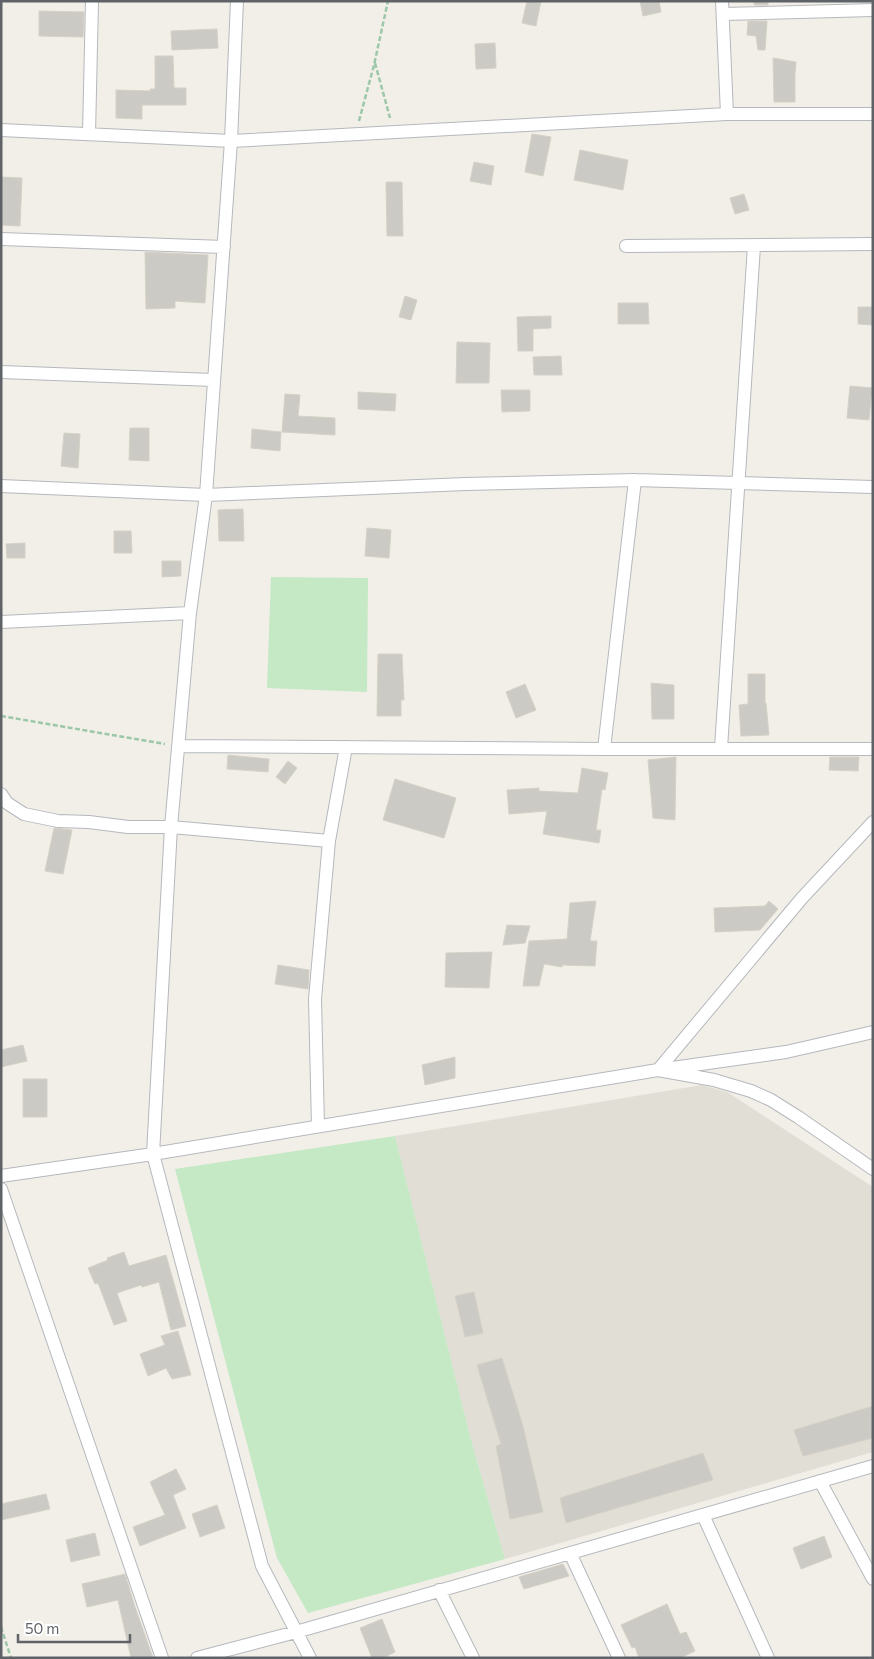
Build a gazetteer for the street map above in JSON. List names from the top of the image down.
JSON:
{
  "scale_bar": "50 m"
}
